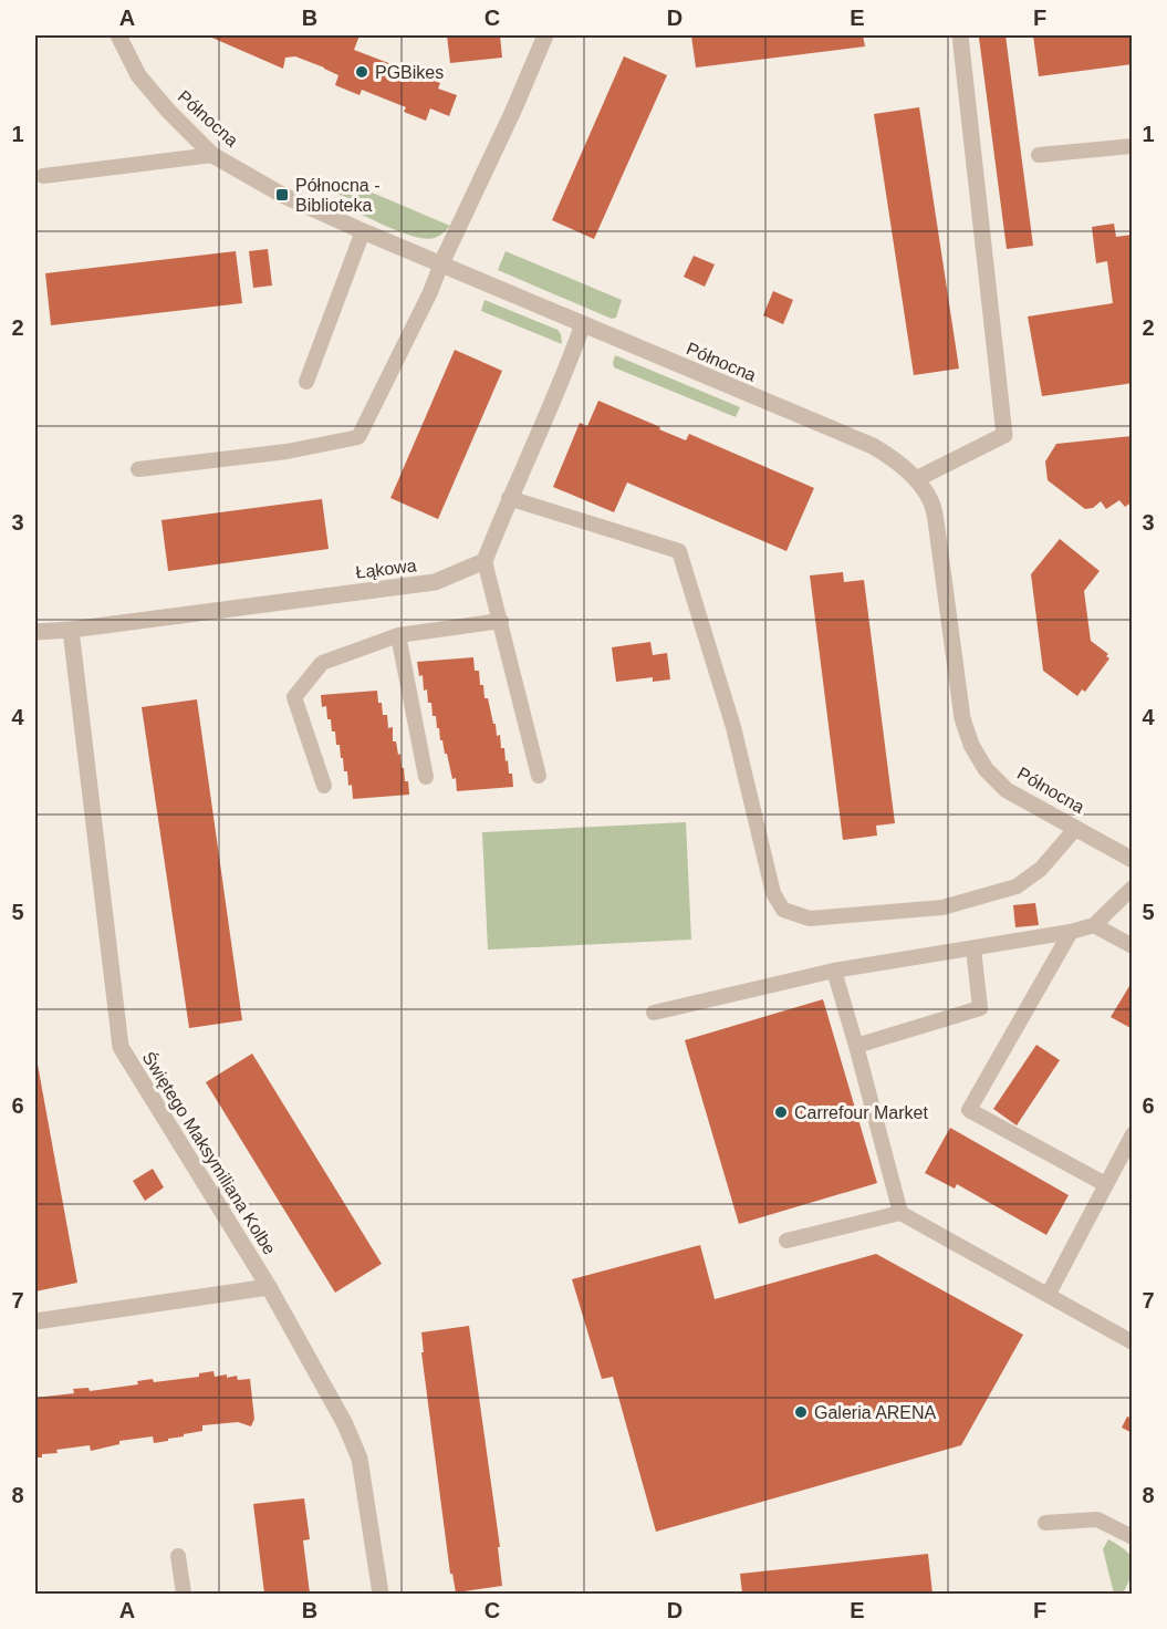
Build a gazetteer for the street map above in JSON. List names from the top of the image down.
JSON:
{
  "streets": {
    "street": ["Północna", "Łąkowa", "Świętego Maksymiliana Kolbe"]
  },
  "crossings": [
    ["Łąkowa", "Świętego Maksymiliana Kolbe"]
  ],
  "places": {
    "other": ["PGBikes", "Carrefour Market", "Galeria ARENA"],
    "transit": ["Północna - Biblioteka"]
  },
  "grid": {
    "columns": [
      "A",
      "B",
      "C",
      "D",
      "E",
      "F"
    ],
    "rows": [
      "1",
      "2",
      "3",
      "4",
      "5",
      "6",
      "7",
      "8"
    ]
  }
}
